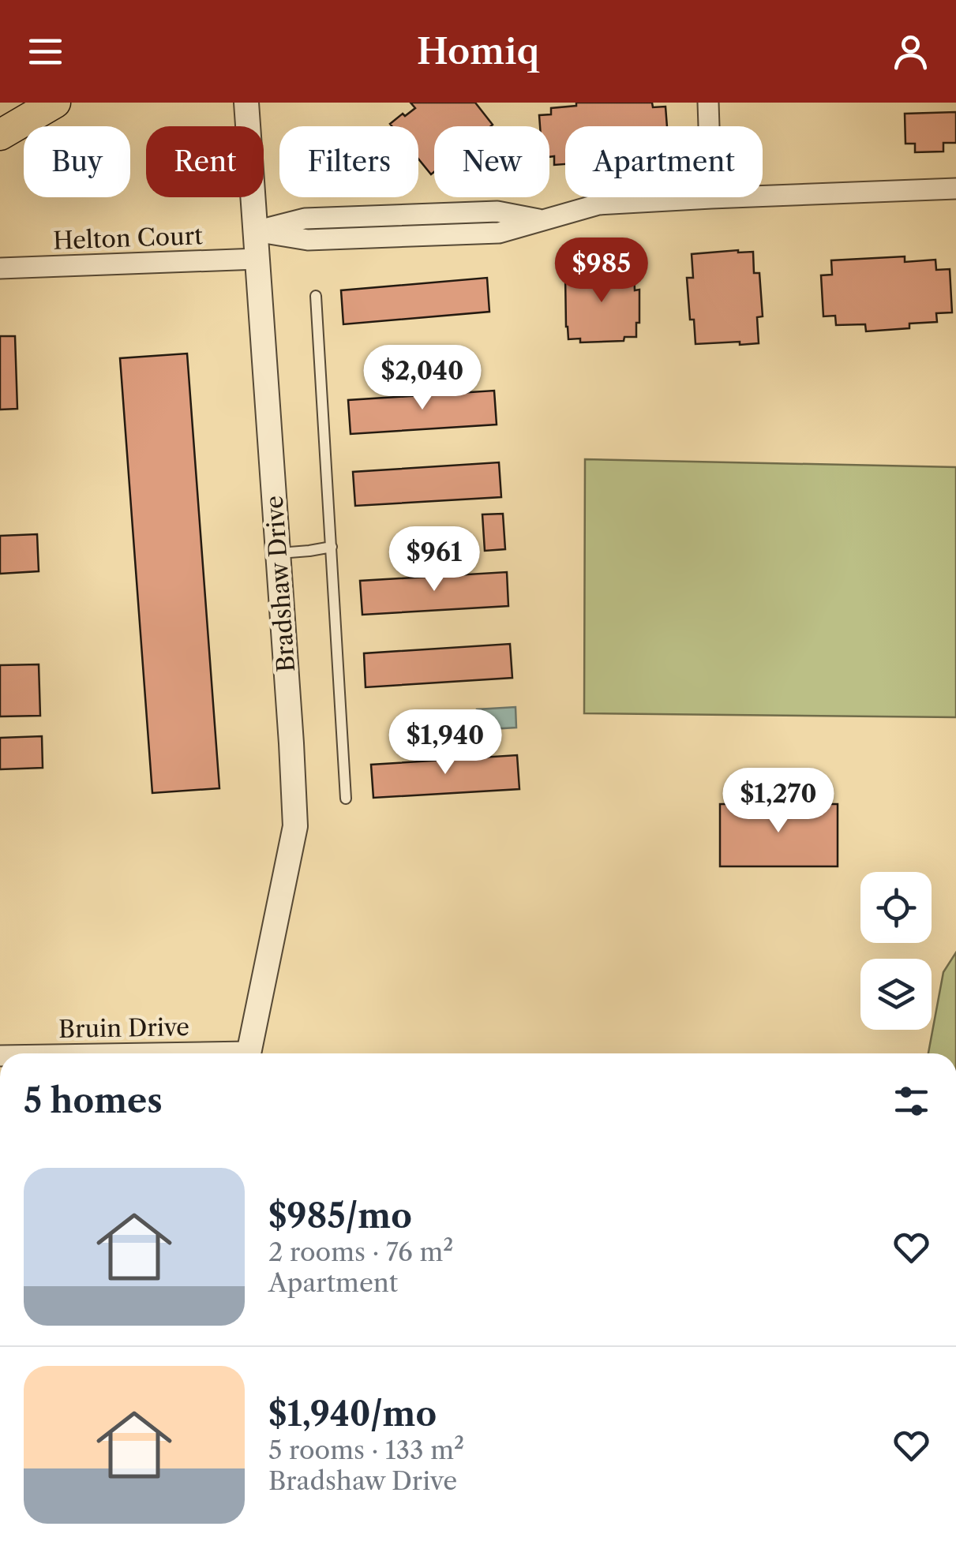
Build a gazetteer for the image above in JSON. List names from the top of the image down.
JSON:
{
  "streets": {
    "street": ["Helton Court", "Bradshaw Drive"]
  },
  "crossings": [
    ["Helton Court", "Bradshaw Drive"]
  ],
  "page": {
    "header": "Homiq",
    "chip": [
      "Buy",
      "Rent",
      "Filters",
      "New",
      "Apartment"
    ],
    "price": [
      "$985",
      "$2,040",
      "$961",
      "$1,940",
      "$1,270"
    ],
    "heading": "5 homes",
    "list": [
      {
        "name": "$985/mo",
        "note": "2 rooms · 76 m² · Apartment"
      },
      {
        "name": "$1,940/mo",
        "note": "5 rooms · 133 m² · Bradshaw Drive"
      }
    ]
  }
}
